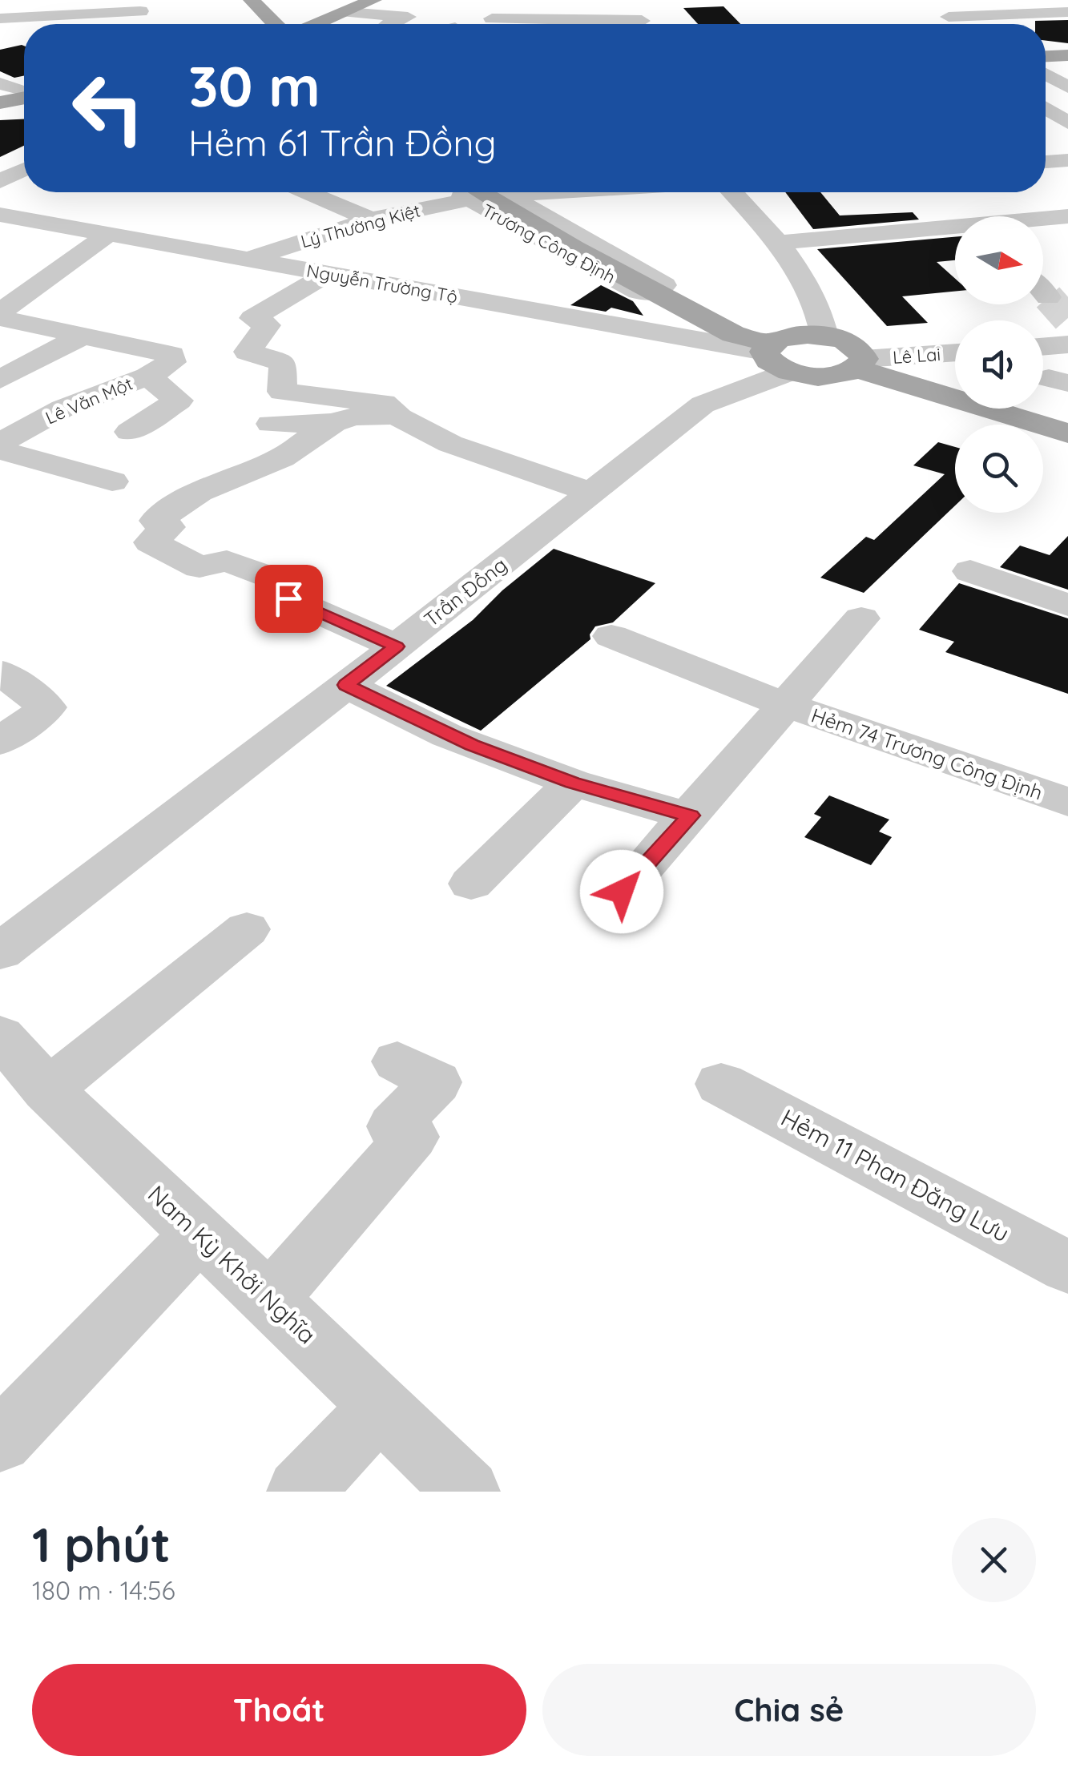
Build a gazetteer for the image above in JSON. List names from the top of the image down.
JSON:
{
  "streets": {
    "main road": ["Trương Công Định"],
    "street": [
      "Lý Thường Kiệt",
      "Nguyễn Trường Tộ",
      "Lê Lai",
      "Lê Văn Một",
      "Trần Đồng",
      "Hẻm 74 Trương Công Định",
      "Hẻm 11 Phan Đăng Lưu",
      "Nam Kỳ Khởi Nghĩa"
    ]
  },
  "crossings": [
    ["Lý Thường Kiệt", "Nguyễn Trường Tộ"],
    ["Trương Công Định", "Nguyễn Trường Tộ"],
    ["Trương Công Định", "Lê Lai"],
    ["Trương Công Định", "Trần Đồng"],
    ["Nguyễn Trường Tộ", "Trần Đồng"]
  ],
  "north": "right",
  "page": {
    "turn": ["30 m", "Hẻm 61 Trần Đồng"],
    "heading": ["1 phút", "180 m · 14:56"],
    "buttons": ["Thoát", "Chia sẻ"]
  }
}
